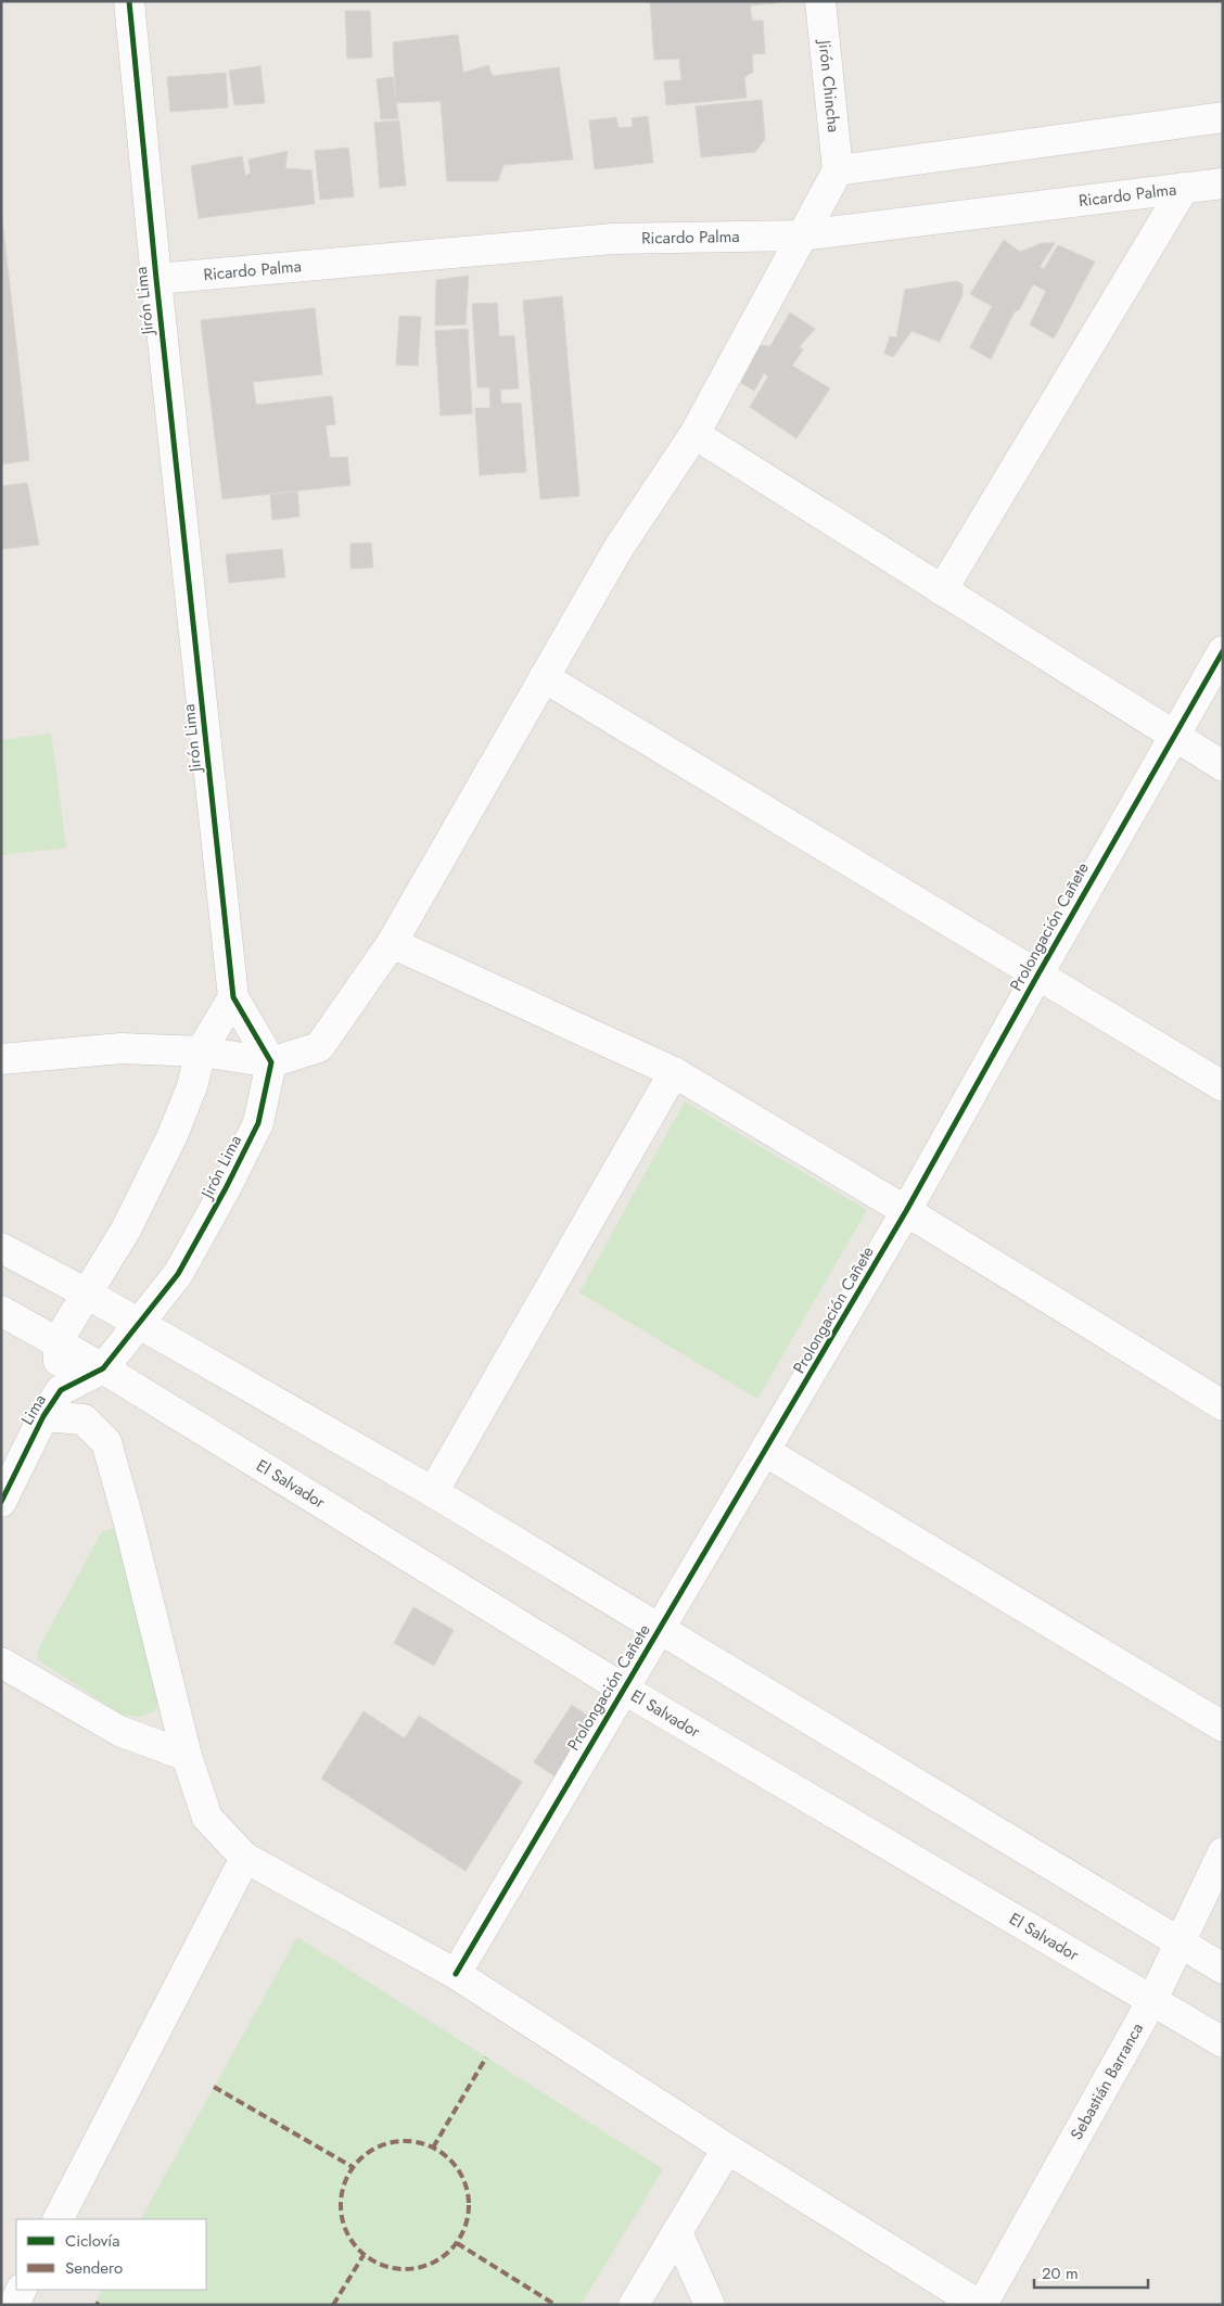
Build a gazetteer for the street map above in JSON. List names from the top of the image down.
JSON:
{
  "streets": {
    "street": [
      "Jirón Chincha",
      "Ricardo Palma",
      "Jirón Lima",
      "Prolongación Cañete",
      "Lima",
      "El Salvador",
      "Sebastián Barranca"
    ]
  },
  "crossings": [
    ["Ricardo Palma", "Jirón Lima"],
    ["Jirón Lima", "Lima"],
    ["Jirón Lima", "El Salvador"],
    ["Prolongación Cañete", "El Salvador"],
    ["El Salvador", "Sebastián Barranca"]
  ],
  "legend": ["Ciclovía", "Sendero"],
  "scale_bar": "20 m"
}
